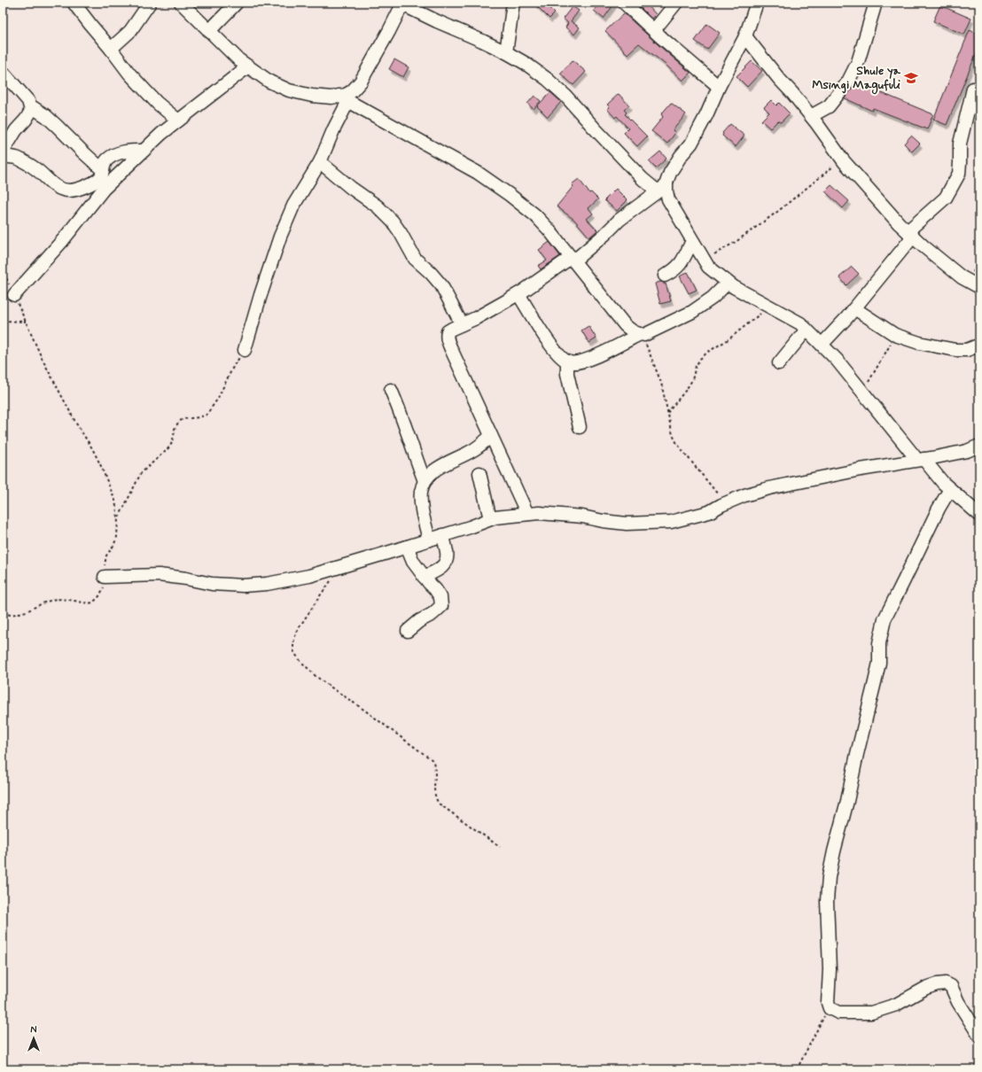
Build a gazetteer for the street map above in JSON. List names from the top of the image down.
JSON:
{
  "places": {
    "school or university": ["Shule ya Msingi Magufuli"]
  },
  "north": "top"
}
